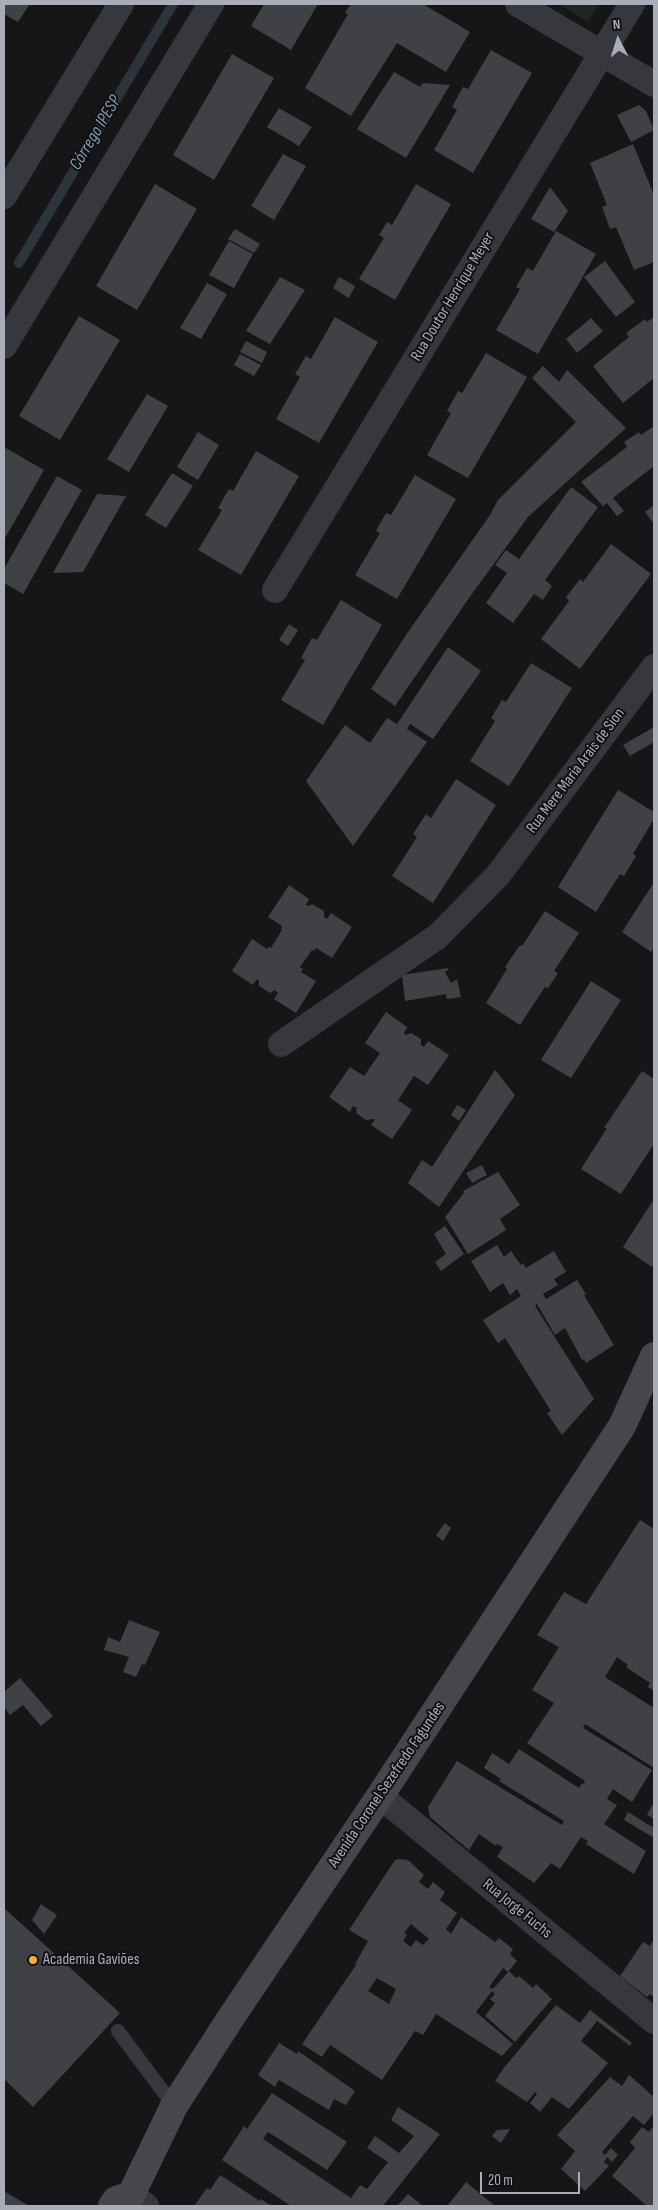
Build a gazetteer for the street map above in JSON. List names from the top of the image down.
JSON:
{
  "streets": {
    "main road": ["Avenida Coronel Sezefredo Fagundes"],
    "street": ["Rua Doutor Henrique Meyer", "Rua Mere Maria Arais de Sion", "Rua Jorge Fuchs"]
  },
  "crossings": [
    ["Avenida Coronel Sezefredo Fagundes", "Rua Jorge Fuchs"]
  ],
  "water": ["Córrego IPESP"],
  "places": ["Academia Gaviões"],
  "scale_bar": "20 m",
  "north": "top"
}
